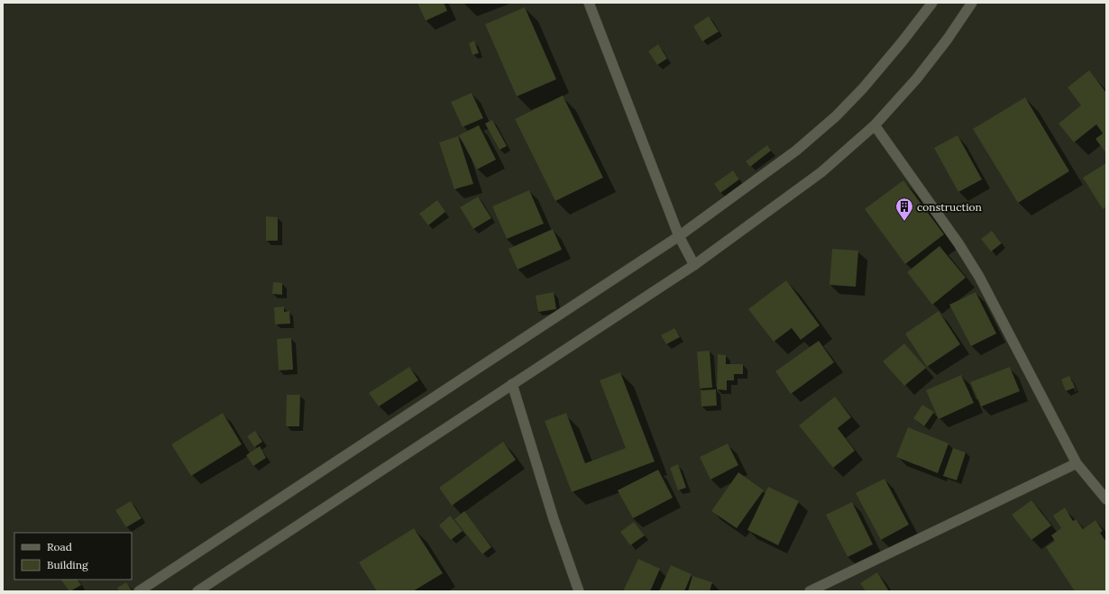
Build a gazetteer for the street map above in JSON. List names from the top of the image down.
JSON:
{
  "places": {
    "building": ["construction"]
  },
  "legend": ["Road", "Building"]
}
